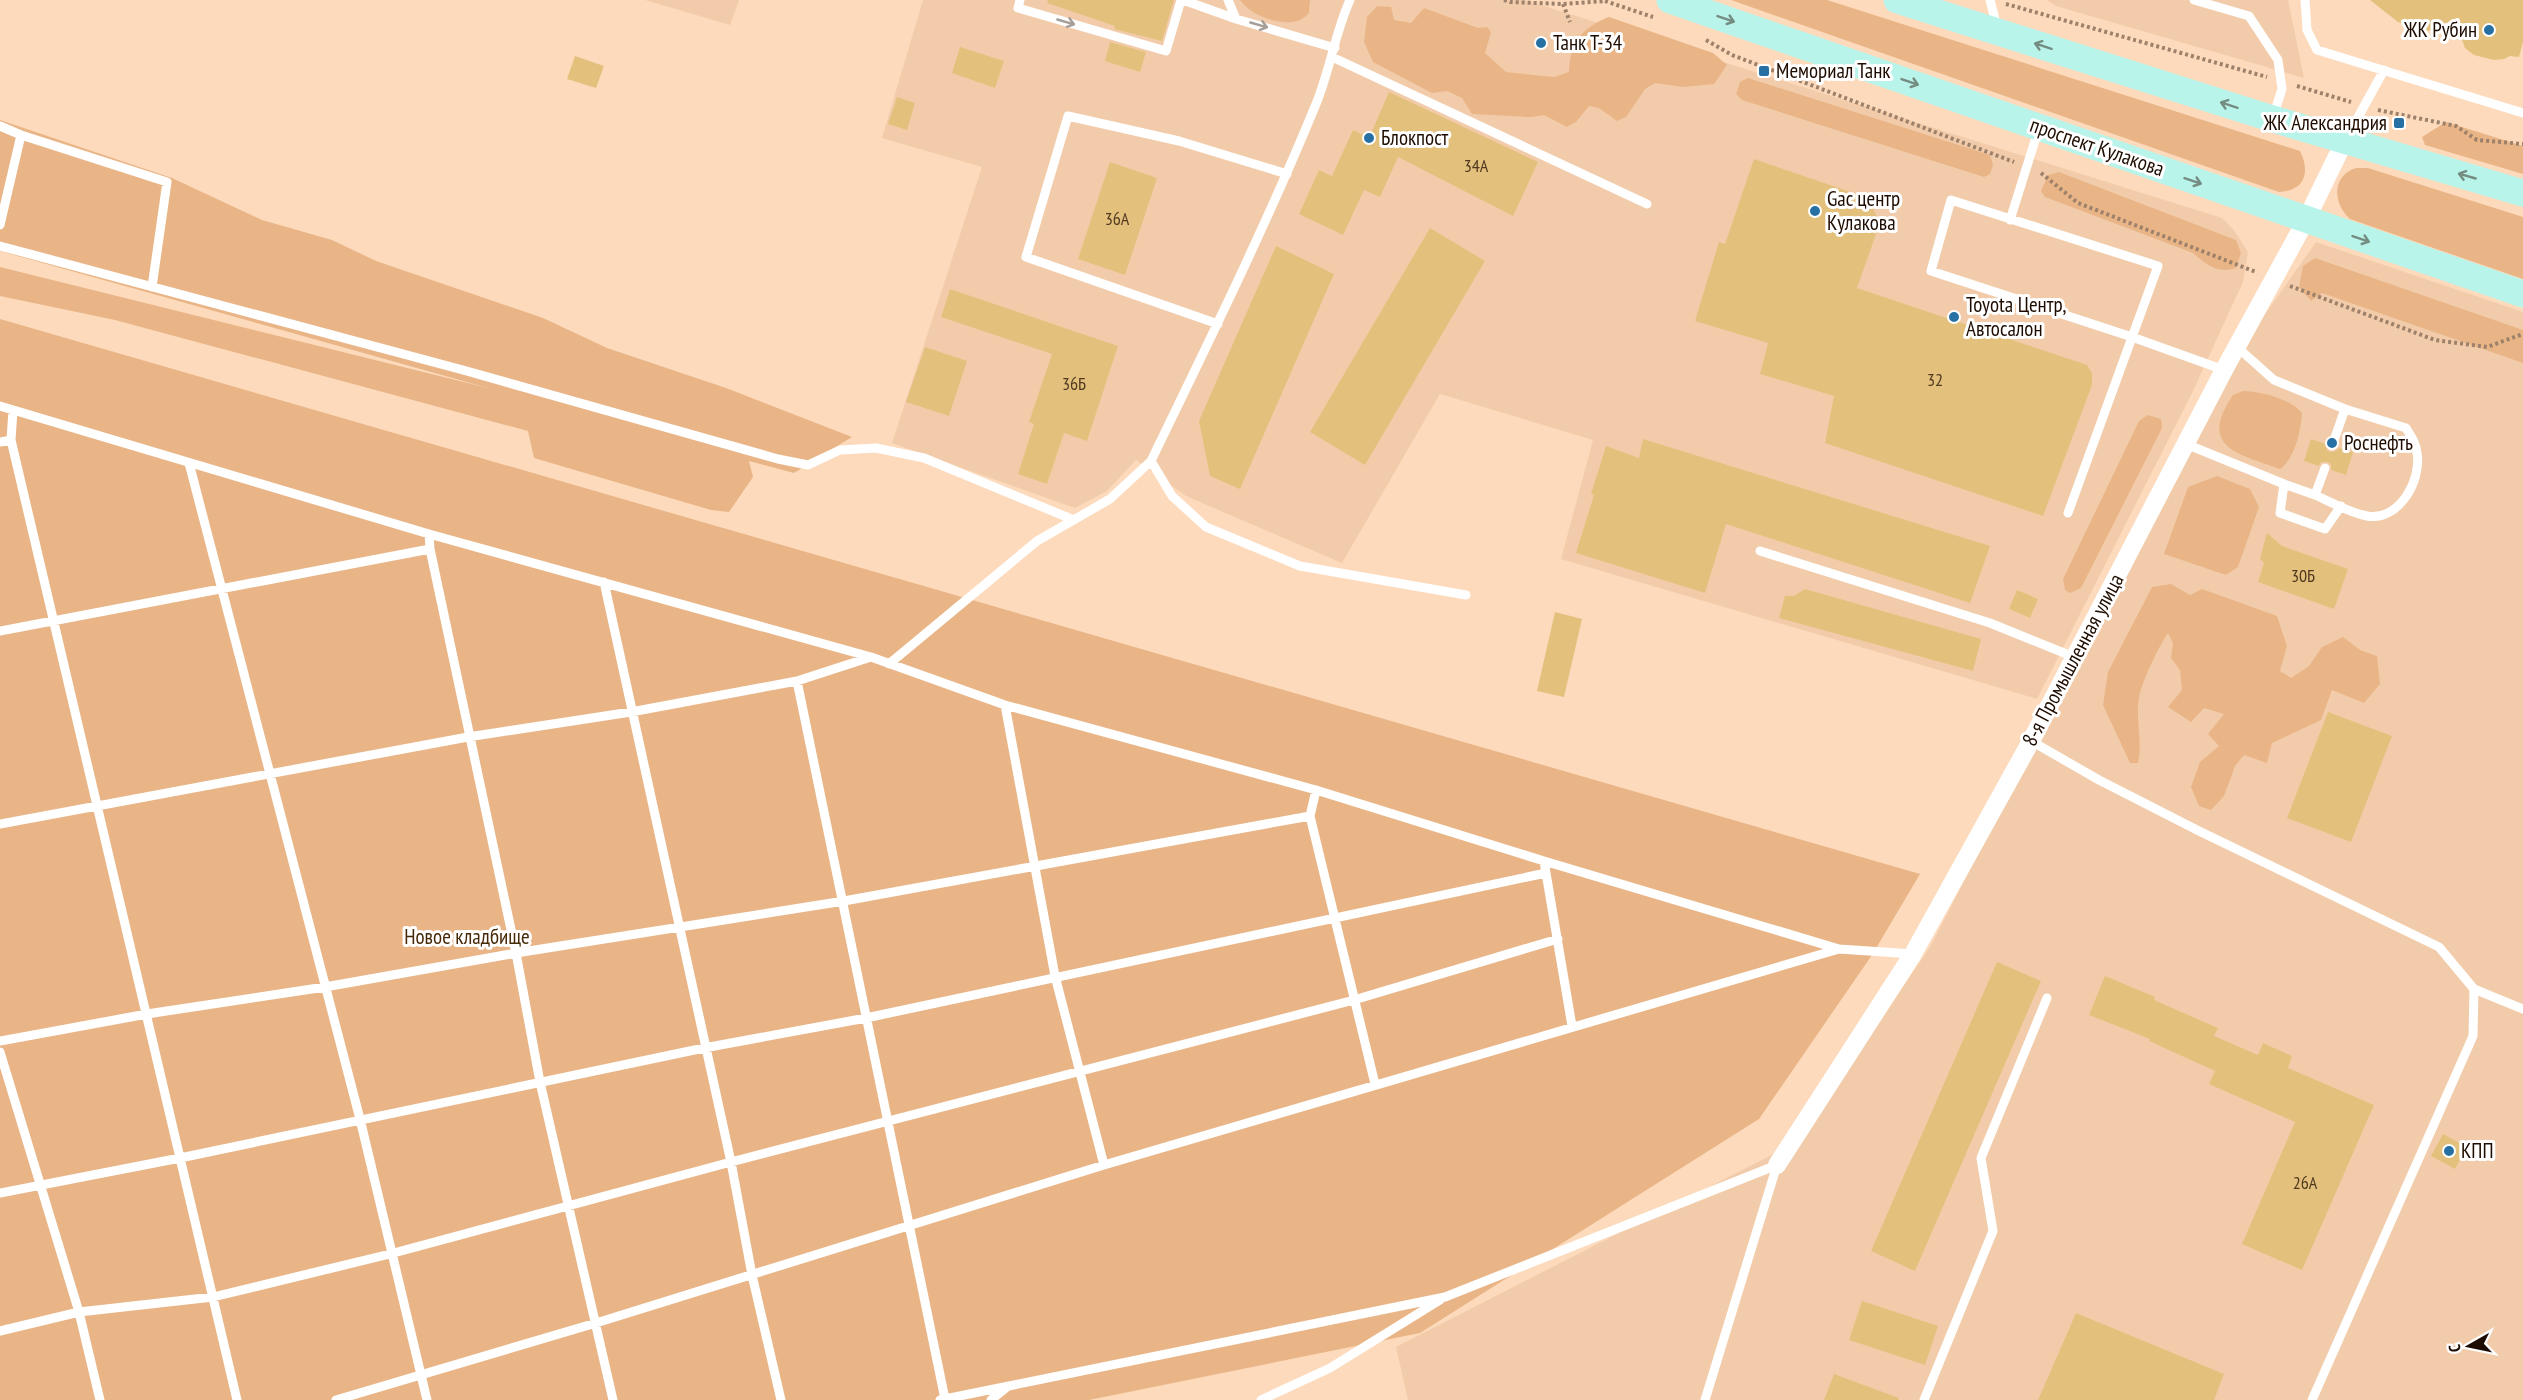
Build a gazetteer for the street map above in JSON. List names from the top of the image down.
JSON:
{
  "streets": {
    "main road": ["проспект Кулакова"],
    "street": ["8-я Промышленная улица"]
  },
  "crossings": [
    ["проспект Кулакова", "8-я Промышленная улица"]
  ],
  "parks": ["Новое кладбище"],
  "places": {
    "other": [
      "ЖК Рубин",
      "Танк Т-34",
      "Блокпост",
      "Gac центр Кулакова",
      "Toyota Центр, Автосалон",
      "Роснефть",
      "КПП"
    ],
    "transit": ["Мемориал Танк", "ЖК Александрия"]
  },
  "house_numbers": [
    "34А",
    "36А",
    "32",
    "36Б",
    "30Б",
    "26А"
  ],
  "north": "left"
}
